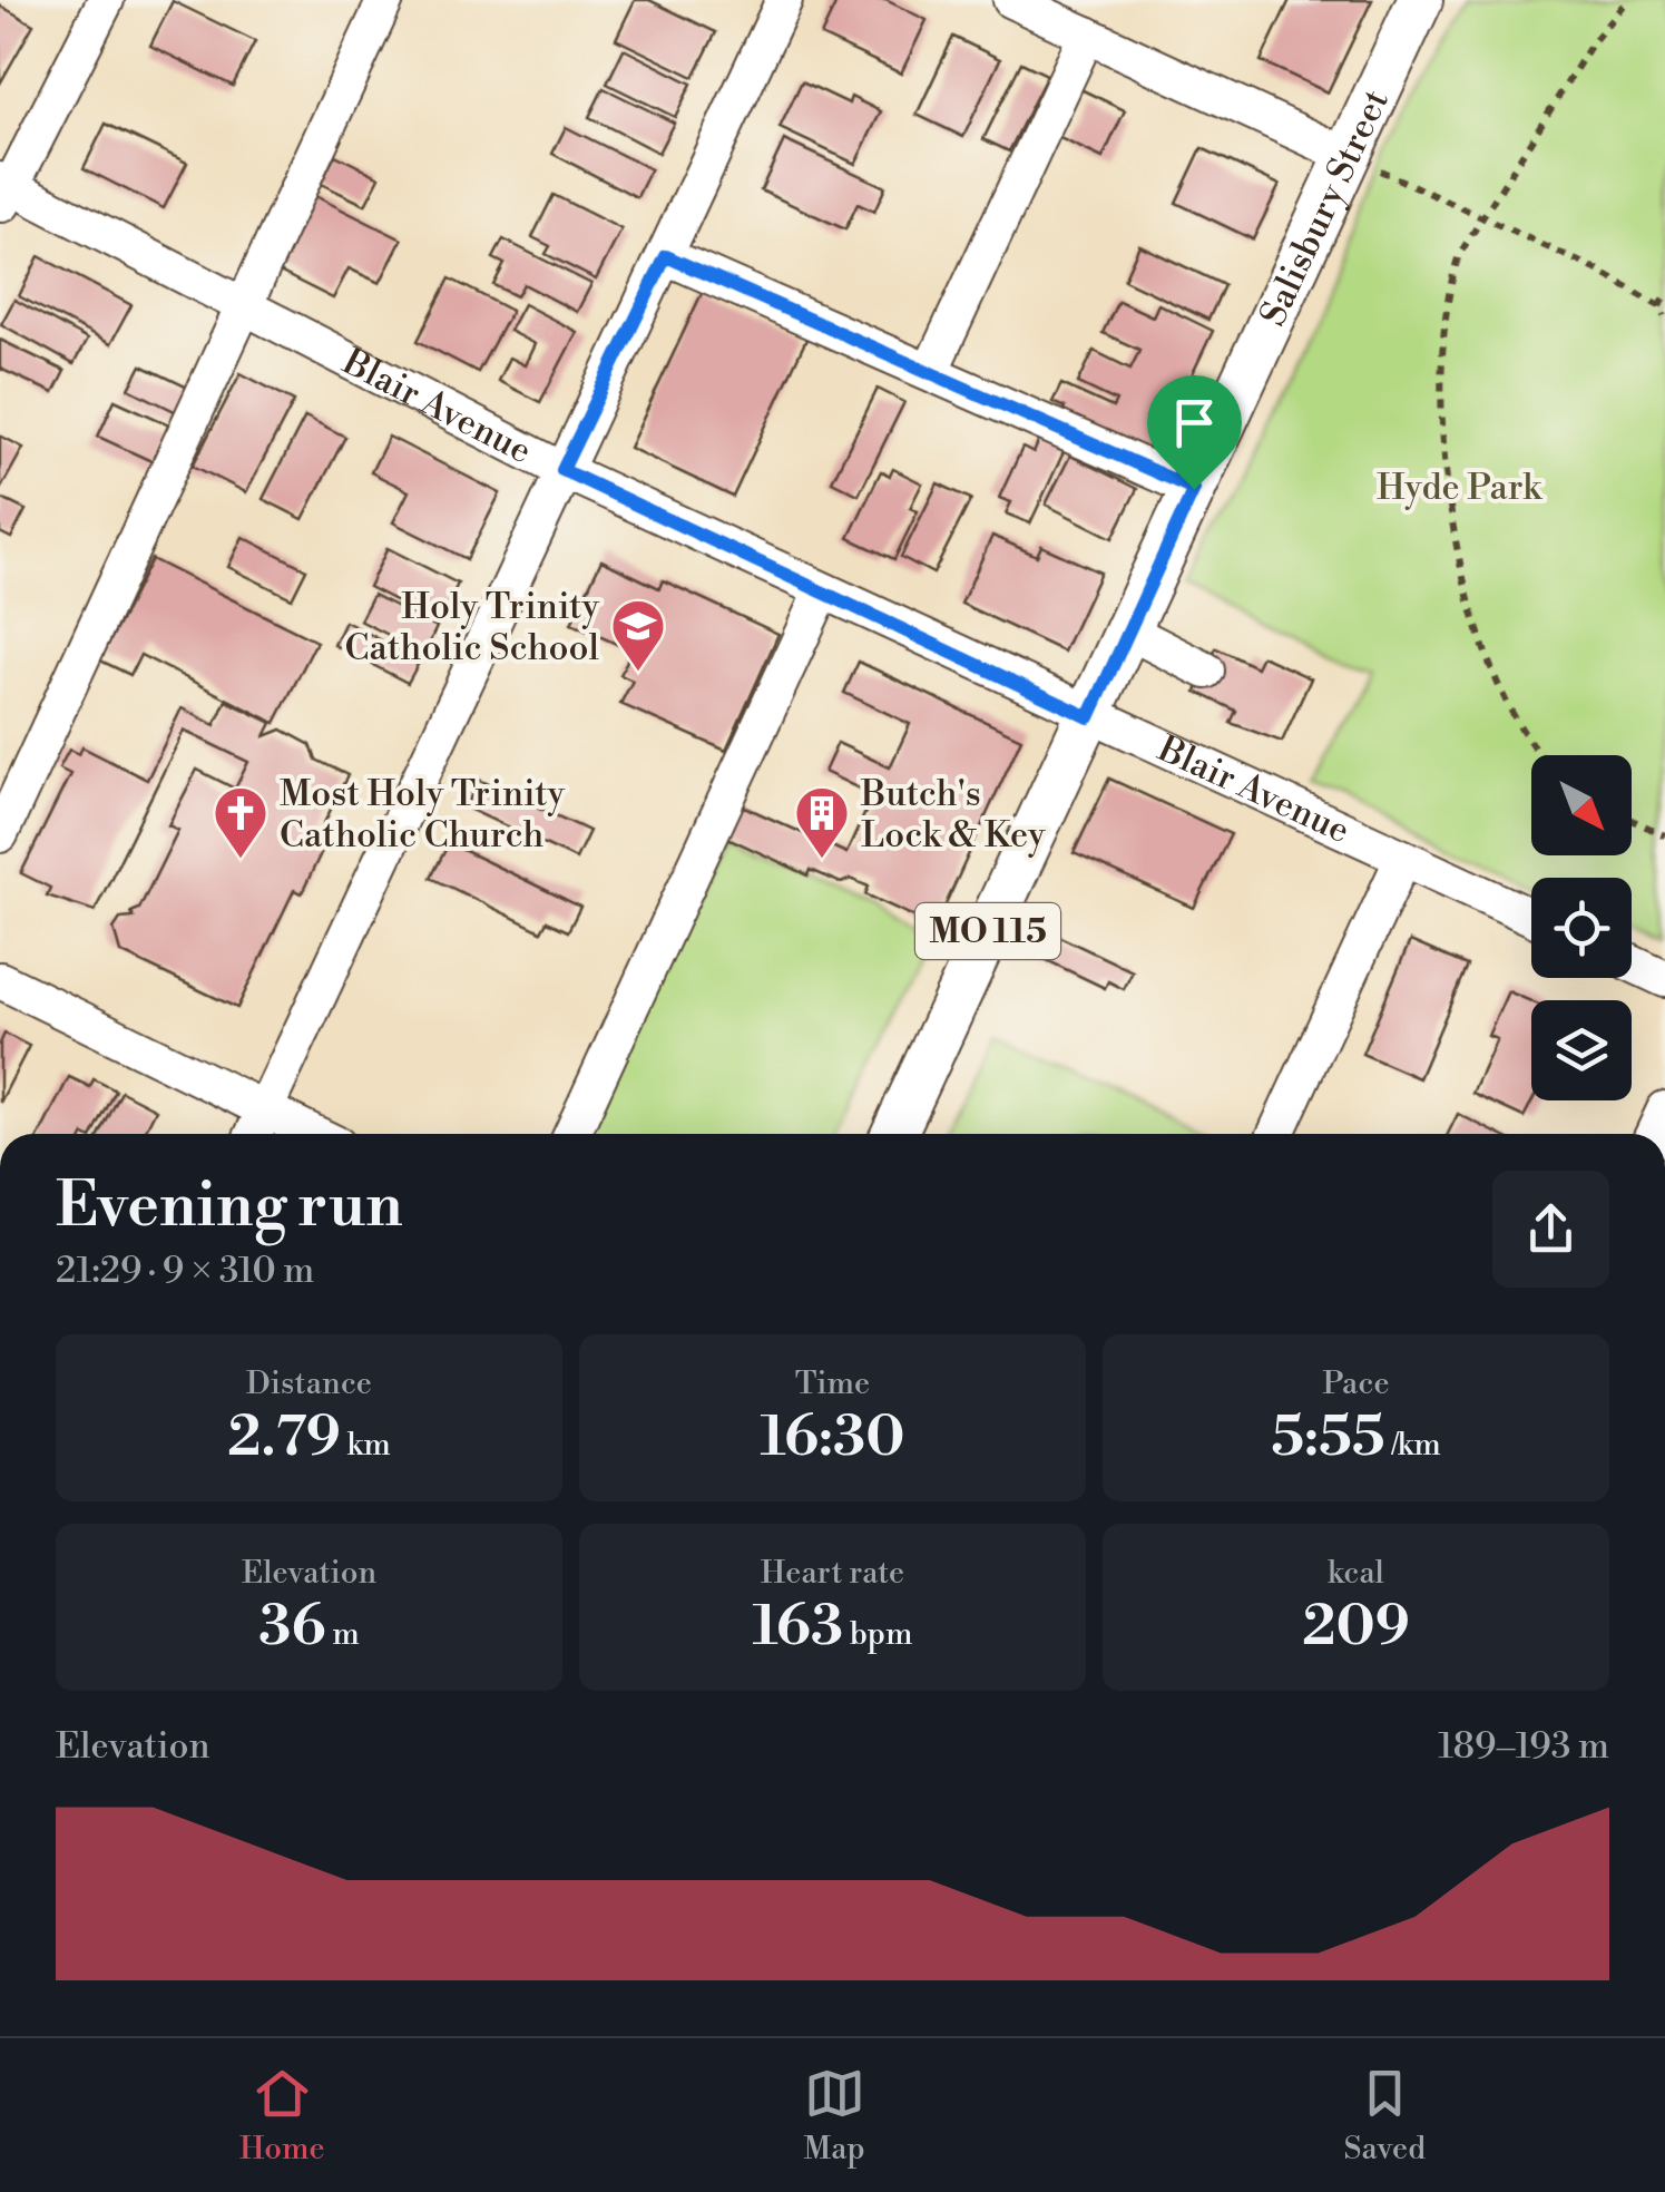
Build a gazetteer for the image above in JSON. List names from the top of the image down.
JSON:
{
  "streets": {
    "main road": ["Salisbury Street", "MO 115"],
    "street": ["Blair Avenue"]
  },
  "crossings": [
    ["Salisbury Street", "Blair Avenue"]
  ],
  "parks": ["Hyde Park"],
  "places": {
    "school or university": ["Holy Trinity Catholic School"],
    "church": ["Most Holy Trinity Catholic Church"],
    "building": ["Butch's Lock & Key"]
  },
  "north": "bottom right",
  "page": {
    "heading": ["Evening run", "21:29 · 9 × 310 m"],
    "stats": [
      ["Distance", "2.79 km"],
      ["Time", "16:30"],
      ["Pace", "5:55 /km"],
      ["Elevation", "36 m"],
      ["Heart rate", "163 bpm"],
      ["kcal", "209"]
    ],
    "chart": ["Elevation", "189–193 m"],
    "tabs": ["Home", "Map", "Saved"]
  }
}
